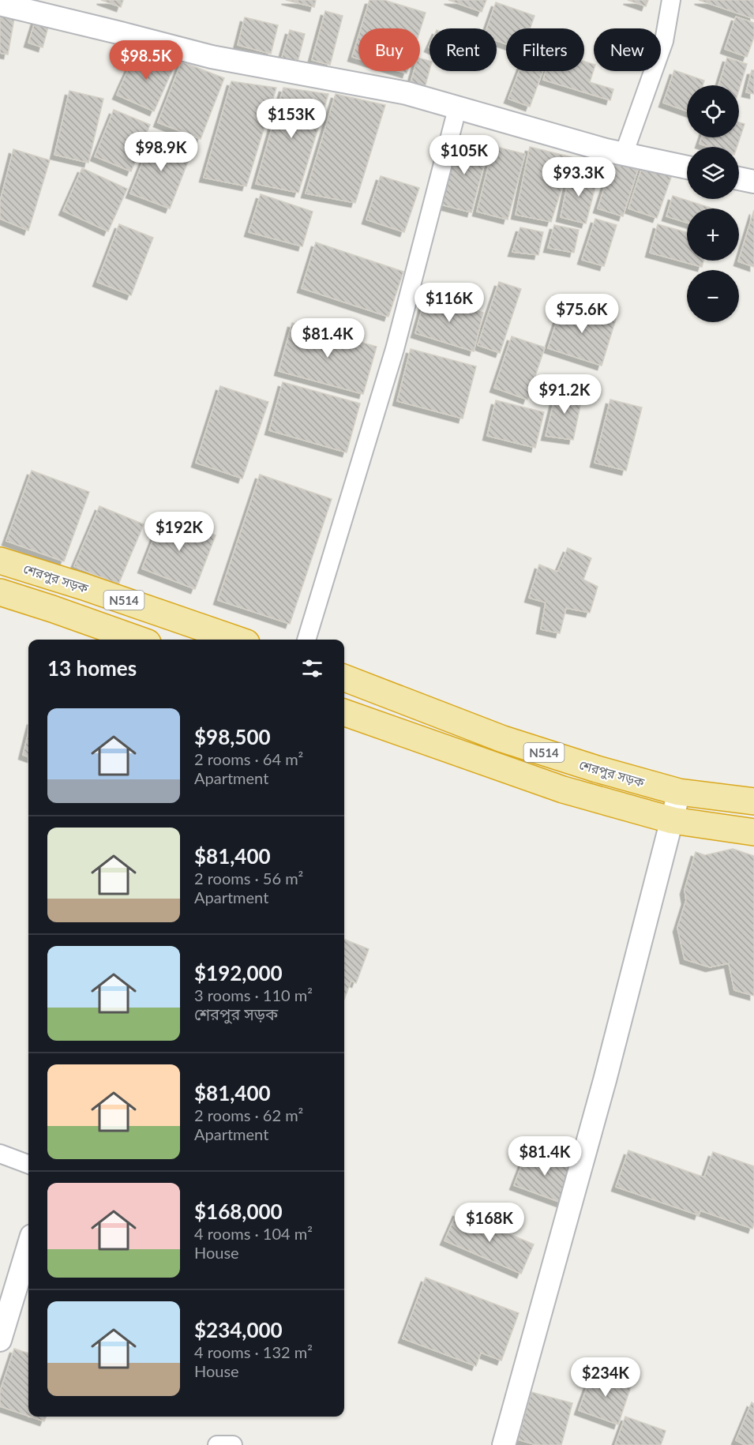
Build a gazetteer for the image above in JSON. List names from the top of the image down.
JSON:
{
  "streets": {
    "highway": ["শেরপুর সড়ক", "N514"]
  },
  "page": {
    "chip": [
      "Buy",
      "Rent",
      "Filters",
      "New"
    ],
    "price": [
      "$98.5K",
      "$153K",
      "$98.9K",
      "$105K",
      "$93.3K",
      "$116K",
      "$75.6K",
      "$81.4K",
      "$91.2K",
      "$192K",
      "$81.4K",
      "$168K",
      "$234K"
    ],
    "map_buttons": ["+", "−"],
    "heading": "13 homes",
    "list": [
      {
        "name": "$98,500",
        "note": "2 rooms · 64 m² · Apartment"
      },
      {
        "name": "$81,400",
        "note": "2 rooms · 56 m² · Apartment"
      },
      {
        "name": "$192,000",
        "note": "3 rooms · 110 m² · শেরপুর সড়ক"
      },
      {
        "name": "$81,400",
        "note": "2 rooms · 62 m² · Apartment"
      },
      {
        "name": "$168,000",
        "note": "4 rooms · 104 m² · House"
      },
      {
        "name": "$234,000",
        "note": "4 rooms · 132 m² · House"
      }
    ]
  }
}
